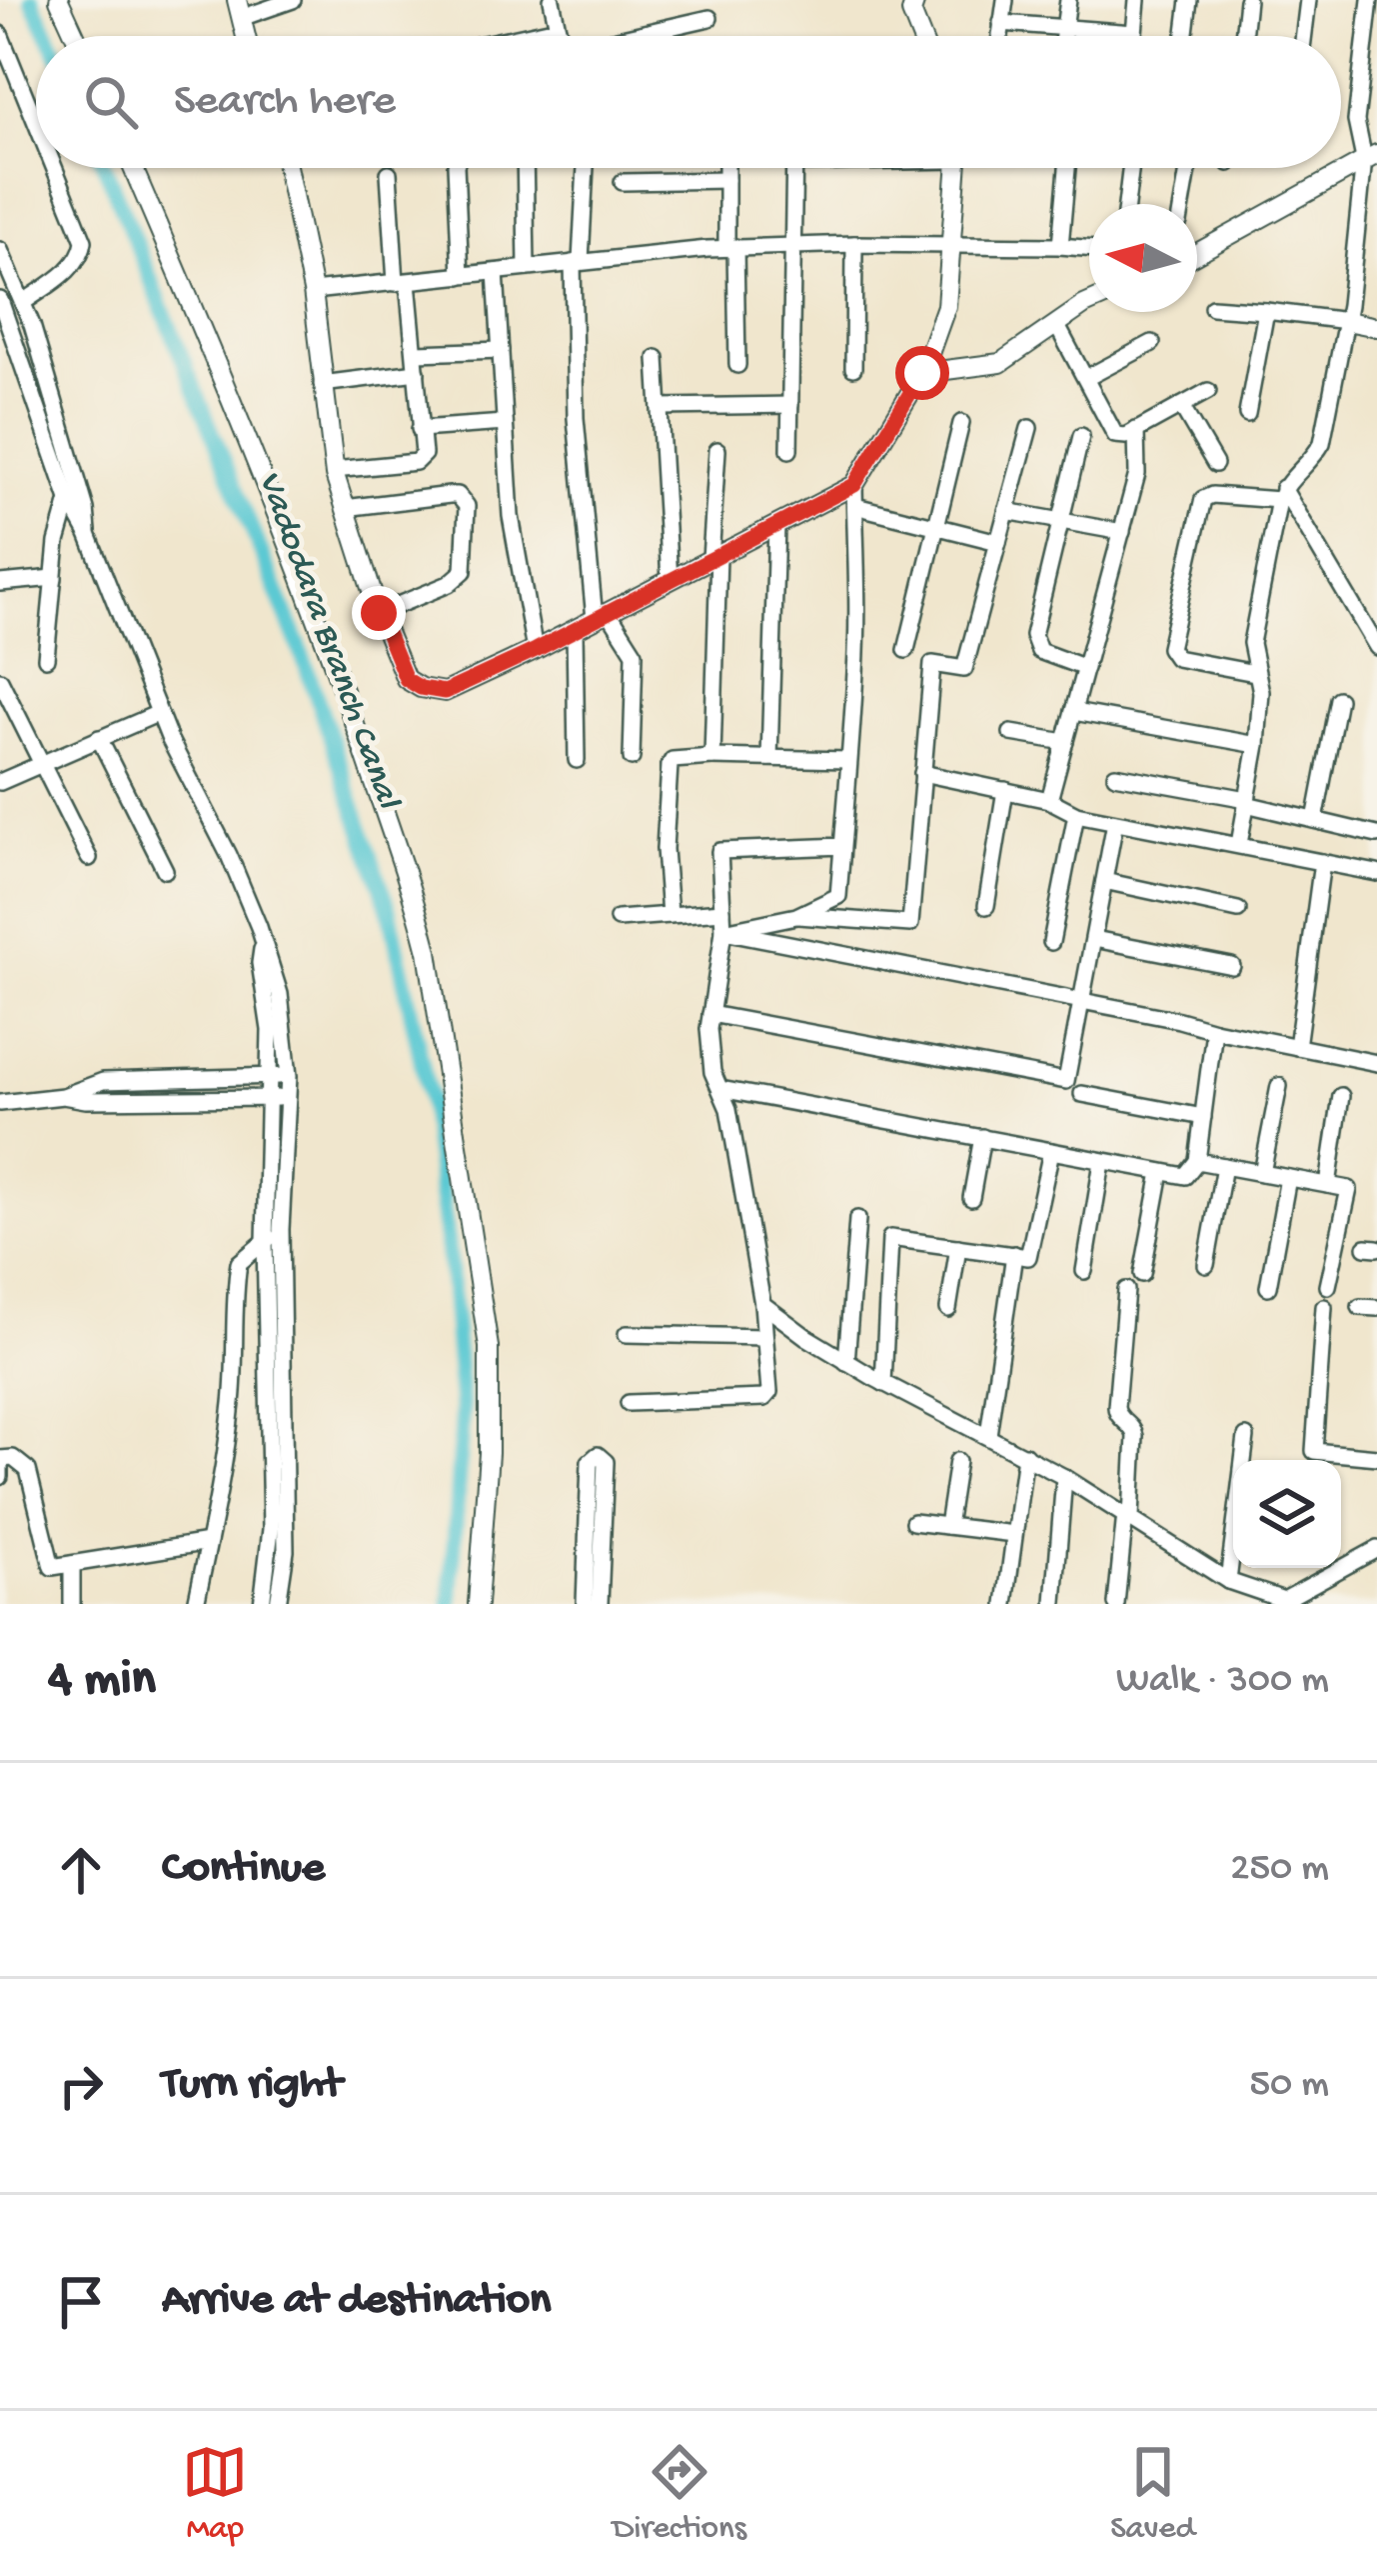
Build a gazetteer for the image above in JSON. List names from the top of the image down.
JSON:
{
  "water": ["Vadodara Branch Canal"],
  "north": "left",
  "page": {
    "search": "Search here",
    "heading": ["4 min", "Walk · 300 m"],
    "list": [
      ["Continue", "250 m"],
      ["Turn right", "50 m"],
      "Arrive at destination"
    ],
    "nav": ["Map", "Directions", "Saved"]
  }
}
